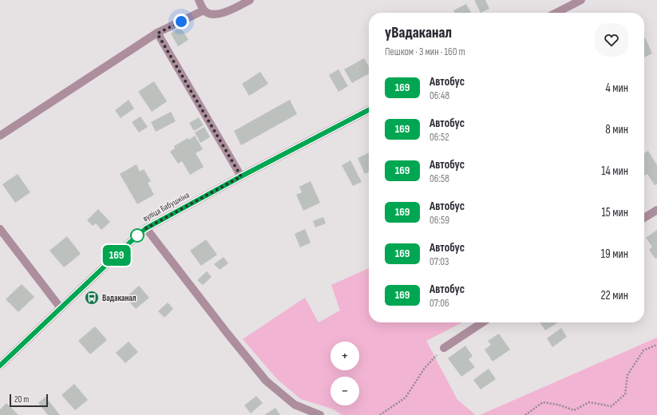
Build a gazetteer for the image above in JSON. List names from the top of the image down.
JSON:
{
  "streets": {
    "street": ["вуліца Бабушкіна"]
  },
  "places": {
    "bus stop": ["Вадаканал"]
  },
  "lines": ["bus line 169"],
  "scale_bar": "20 m",
  "page": {
    "on_map": "169",
    "heading": ["уВадаканал", "Пешком · 3 мин · 160 m"],
    "list": [
      {
        "mark": "169",
        "name": "Автобус",
        "note": "06:48",
        "value": "4 мин"
      },
      {
        "mark": "169",
        "name": "Автобус",
        "note": "06:52",
        "value": "8 мин"
      },
      {
        "mark": "169",
        "name": "Автобус",
        "note": "06:58",
        "value": "14 мин"
      },
      {
        "mark": "169",
        "name": "Автобус",
        "note": "06:59",
        "value": "15 мин"
      },
      {
        "mark": "169",
        "name": "Автобус",
        "note": "07:03",
        "value": "19 мин"
      },
      {
        "mark": "169",
        "name": "Автобус",
        "note": "07:06",
        "value": "22 мин"
      }
    ],
    "map_buttons": ["+", "−"],
    "scale": "20 m"
  }
}
